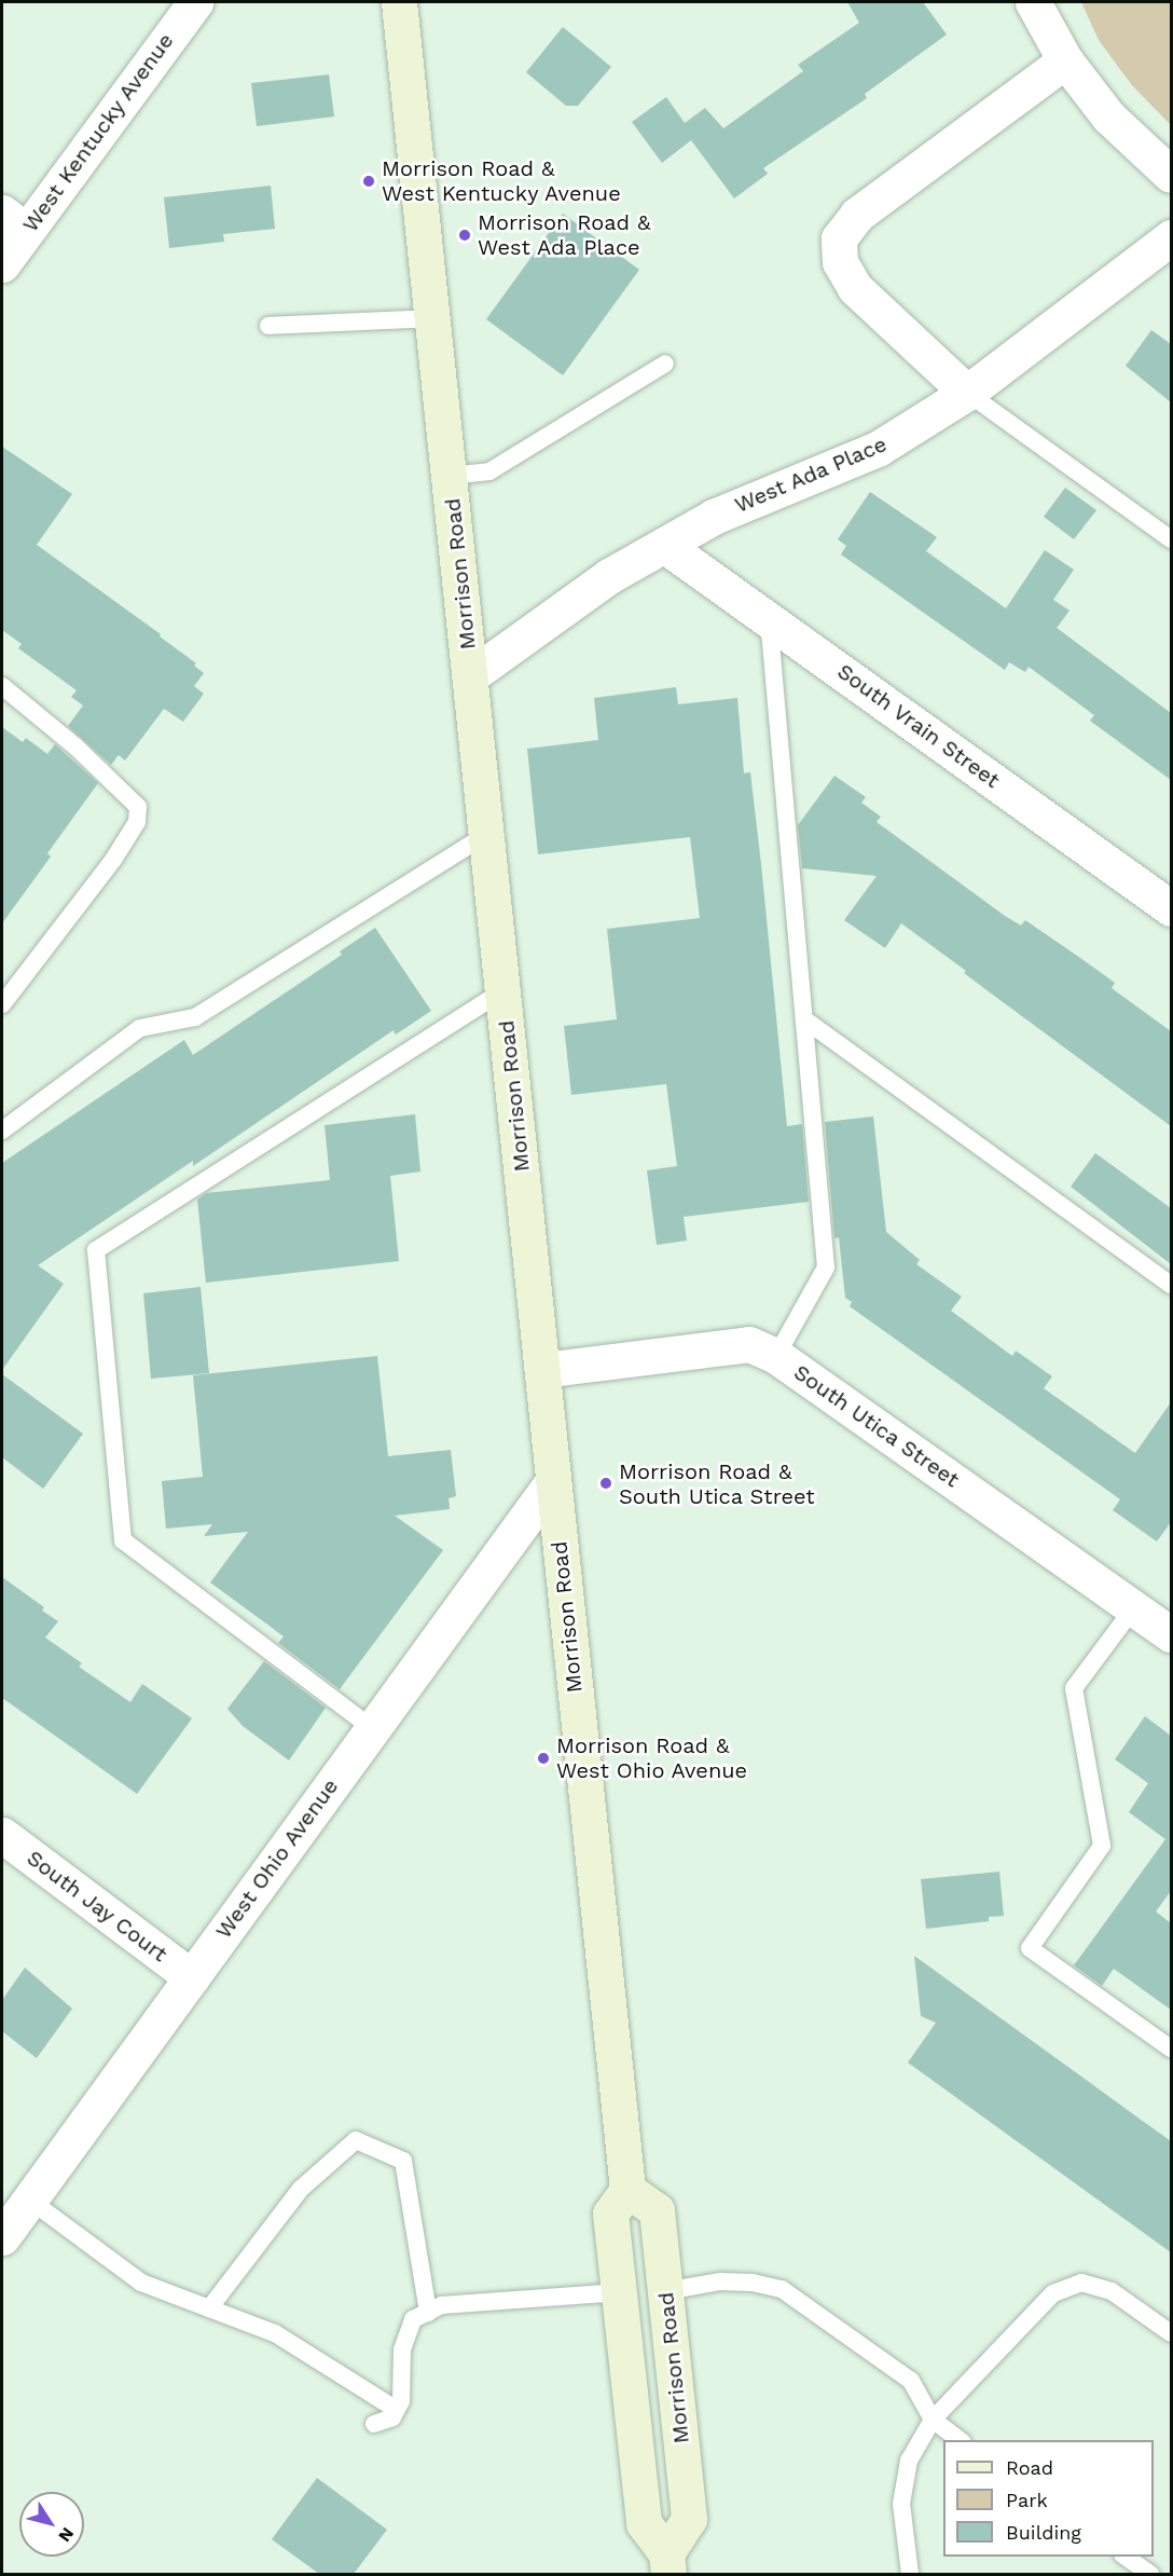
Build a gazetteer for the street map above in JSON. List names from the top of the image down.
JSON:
{
  "streets": {
    "main road": ["Morrison Road"],
    "street": [
      "West Kentucky Avenue",
      "West Ada Place",
      "South Vrain Street",
      "South Utica Street",
      "West Ohio Avenue",
      "South Jay Court"
    ]
  },
  "crossings": [
    ["West Ada Place", "Morrison Road"],
    ["West Ada Place", "South Vrain Street"],
    ["Morrison Road", "South Utica Street"],
    ["Morrison Road", "West Ohio Avenue"],
    ["West Ohio Avenue", "South Jay Court"]
  ],
  "places": [
    "Morrison Road & West Kentucky Avenue",
    "Morrison Road & West Ada Place",
    "Morrison Road & South Utica Street",
    "Morrison Road & West Ohio Avenue"
  ],
  "legend": ["Road", "Park", "Building"],
  "north": "bottom right"
}
